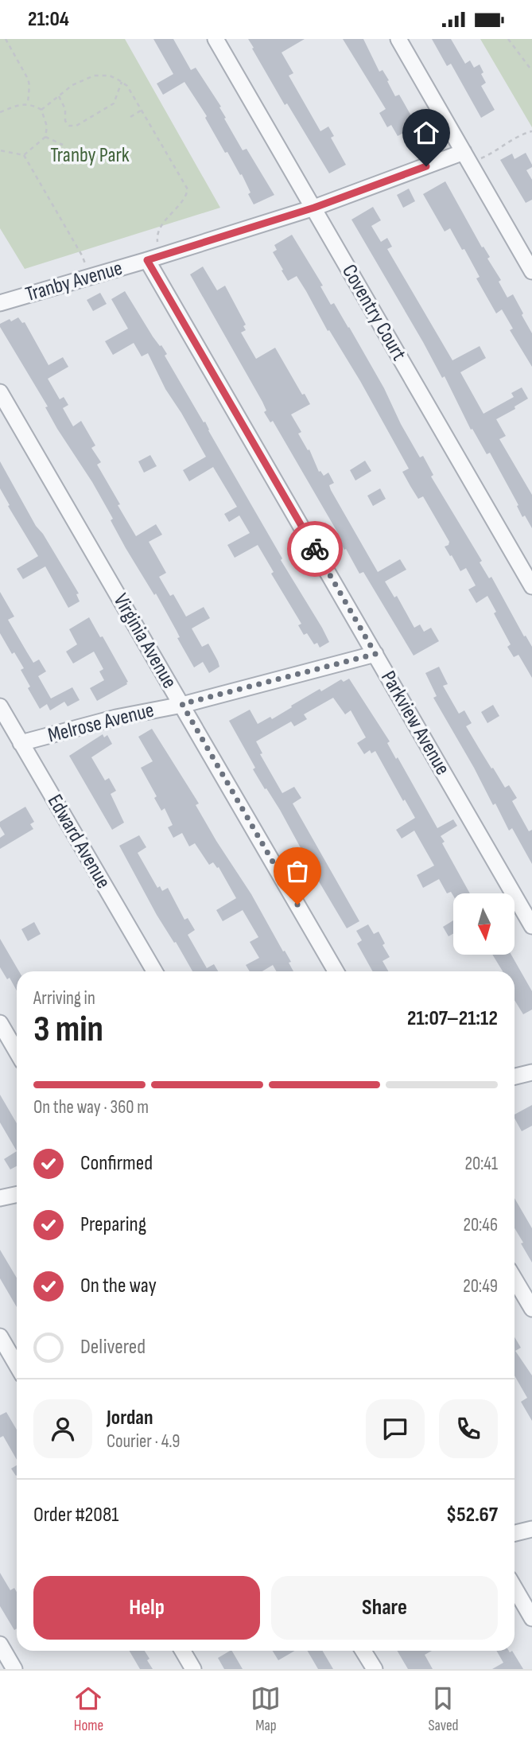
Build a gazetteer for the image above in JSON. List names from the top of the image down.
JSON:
{
  "streets": {
    "street": [
      "Tranby Avenue",
      "Coventry Court",
      "Virginia Avenue",
      "Melrose Avenue",
      "Parkview Avenue",
      "Edward Avenue"
    ]
  },
  "crossings": [
    ["Tranby Avenue", "Coventry Court"],
    ["Tranby Avenue", "Parkview Avenue"],
    ["Virginia Avenue", "Melrose Avenue"],
    ["Melrose Avenue", "Parkview Avenue"],
    ["Melrose Avenue", "Edward Avenue"]
  ],
  "parks": ["Tranby Park"],
  "north": "bottom",
  "page": {
    "status": "21:04",
    "heading": ["3 min", "Arriving in", "21:07–21:12"],
    "panel": [
      "Jordan",
      "Courier · 4.9",
      "Order #2081",
      "$52.67"
    ],
    "bar": "On the way · 360 m",
    "list": [
      ["Confirmed", "20:41"],
      ["Preparing", "20:46"],
      ["On the way", "20:49"],
      "Delivered"
    ],
    "buttons": ["Help", "Share"],
    "tabs": ["Home", "Map", "Saved"]
  }
}
